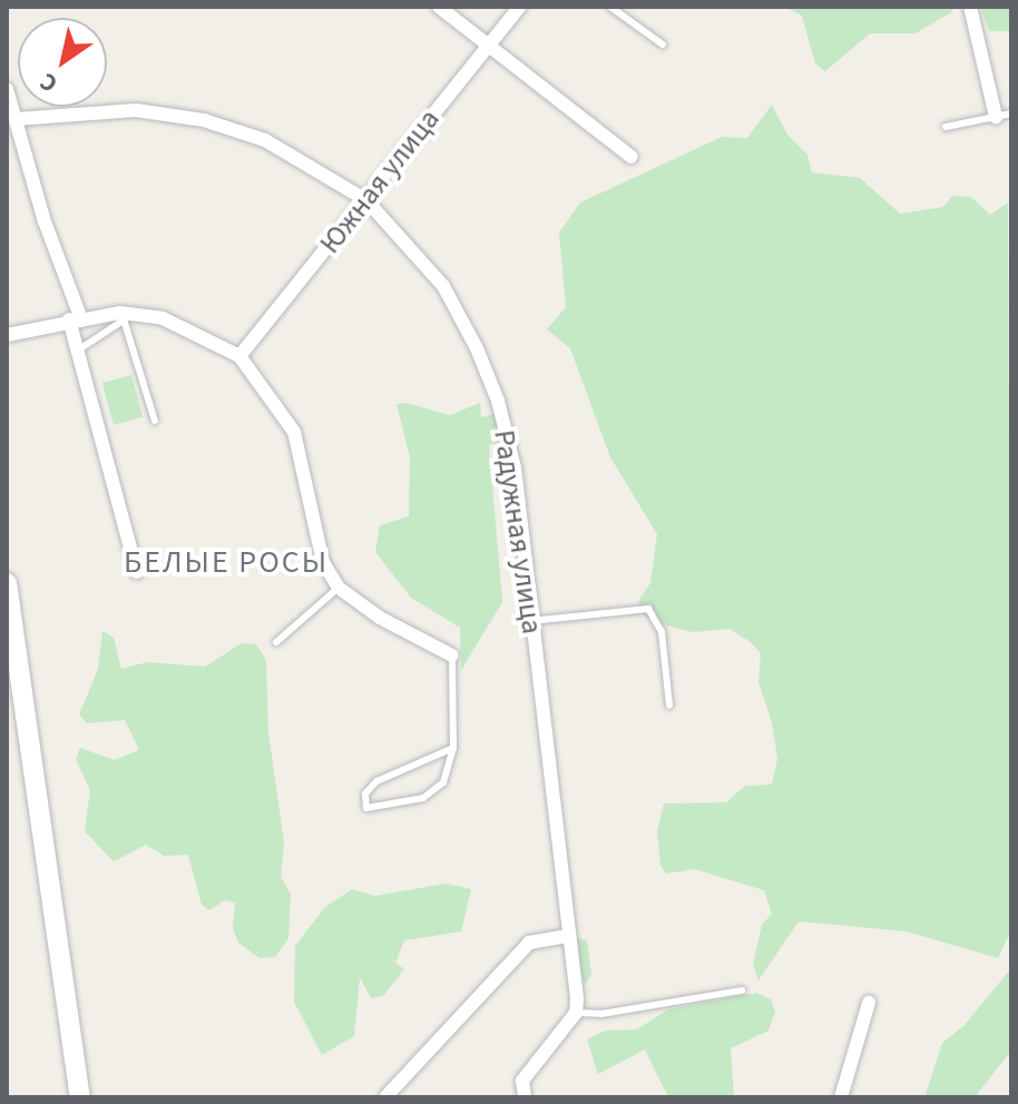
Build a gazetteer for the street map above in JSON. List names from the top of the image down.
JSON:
{
  "streets": {
    "street": ["Южная улица", "Радужная улица"]
  },
  "crossings": [
    ["Южная улица", "Радужная улица"]
  ],
  "districts": ["БЕЛЫЕ РОСЫ"],
  "north": "bottom left"
}
